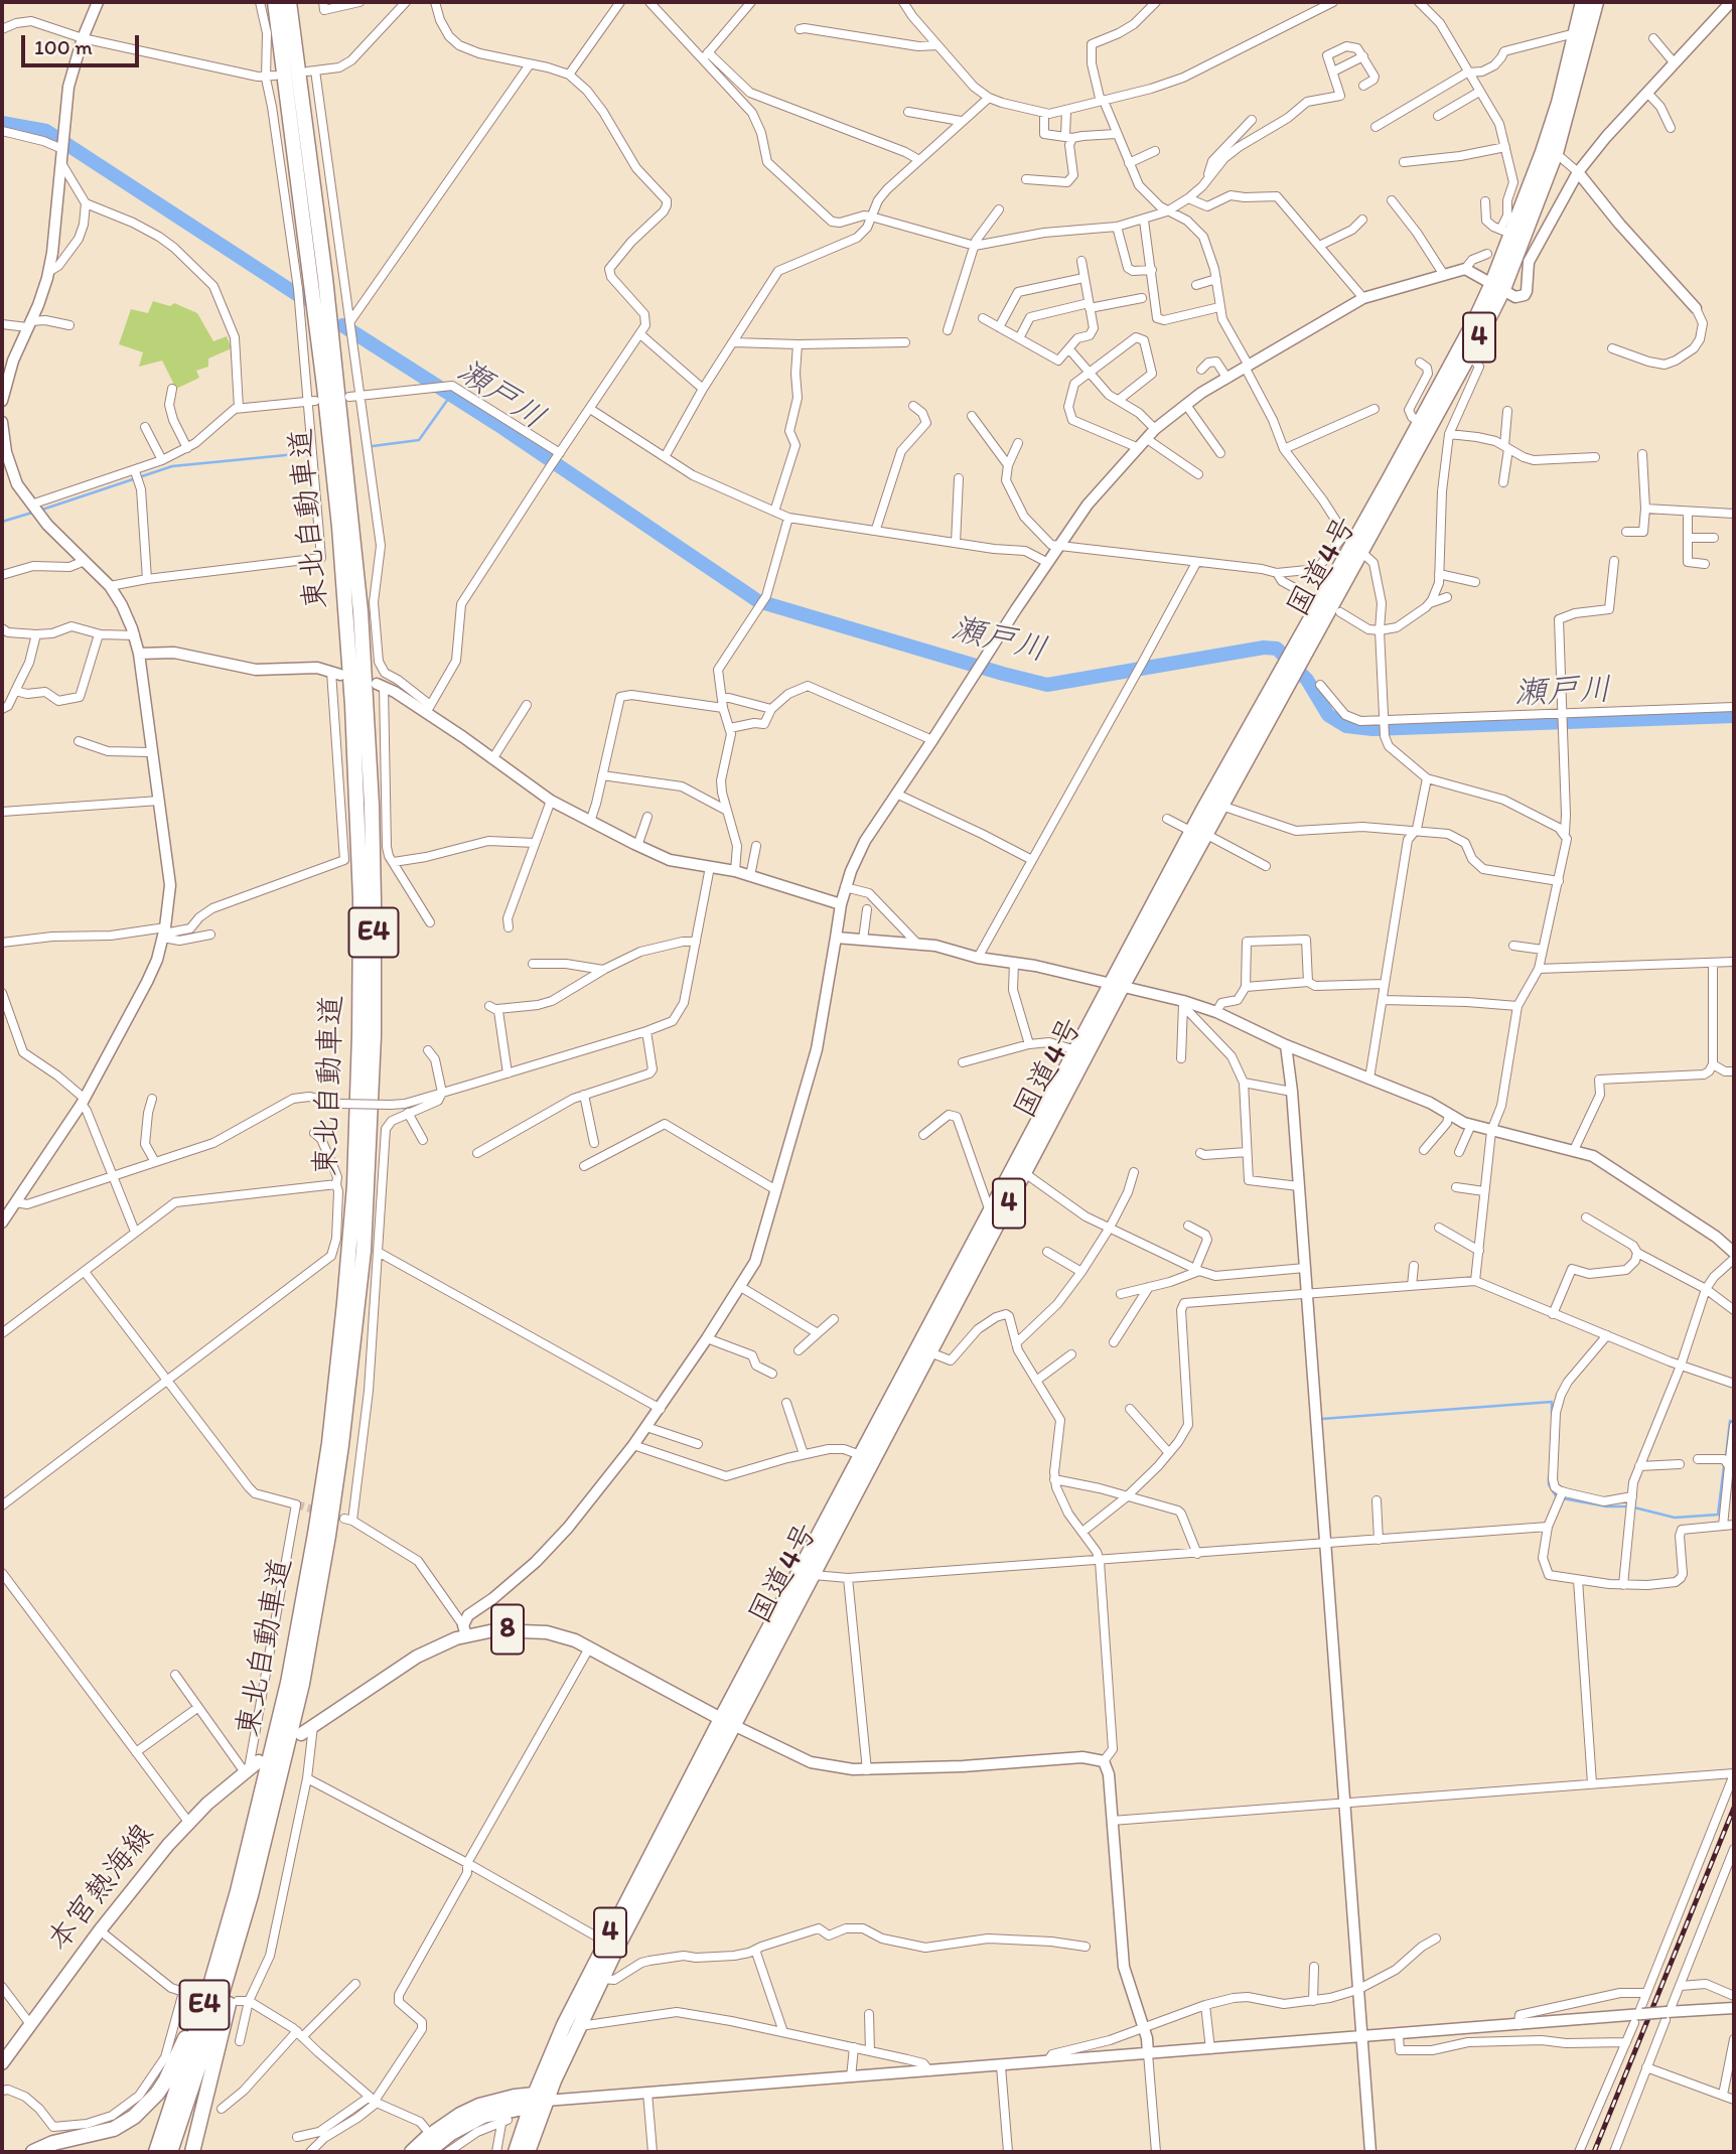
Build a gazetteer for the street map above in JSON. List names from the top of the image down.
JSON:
{
  "streets": {
    "highway": [
      "4",
      "東北自動車道",
      "国道4号",
      "E4"
    ],
    "main road": ["8", "本宮熱海線"]
  },
  "crossings": [
    ["国道4号", "8"]
  ],
  "water": ["瀬戸川"],
  "scale_bar": "100 m"
}
